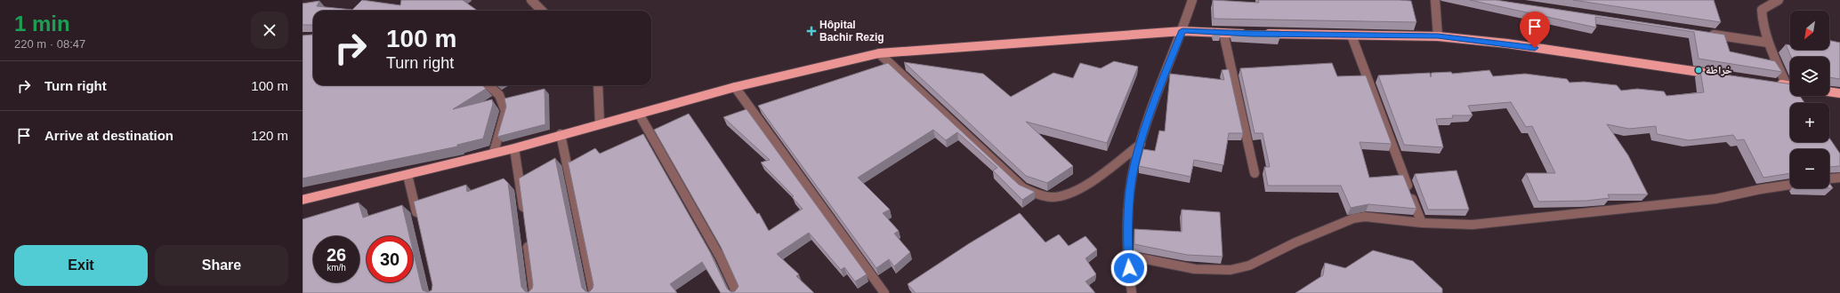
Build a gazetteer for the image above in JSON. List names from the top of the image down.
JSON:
{
  "places": {
    "health": ["Hôpital Bachir Rezig"],
    "other": ["خراطة"]
  },
  "north": "bottom left",
  "page": {
    "heading": ["1 min", "220 m · 08:47"],
    "map_buttons": ["+", "−"],
    "turn": ["100 m", "Turn right"],
    "list": [
      {
        "name": "Turn right",
        "value": "100 m"
      },
      {
        "name": "Arrive at destination",
        "value": "120 m"
      }
    ],
    "speed": "26 km/h",
    "limit": "30",
    "buttons": ["Exit", "Share"]
  }
}
